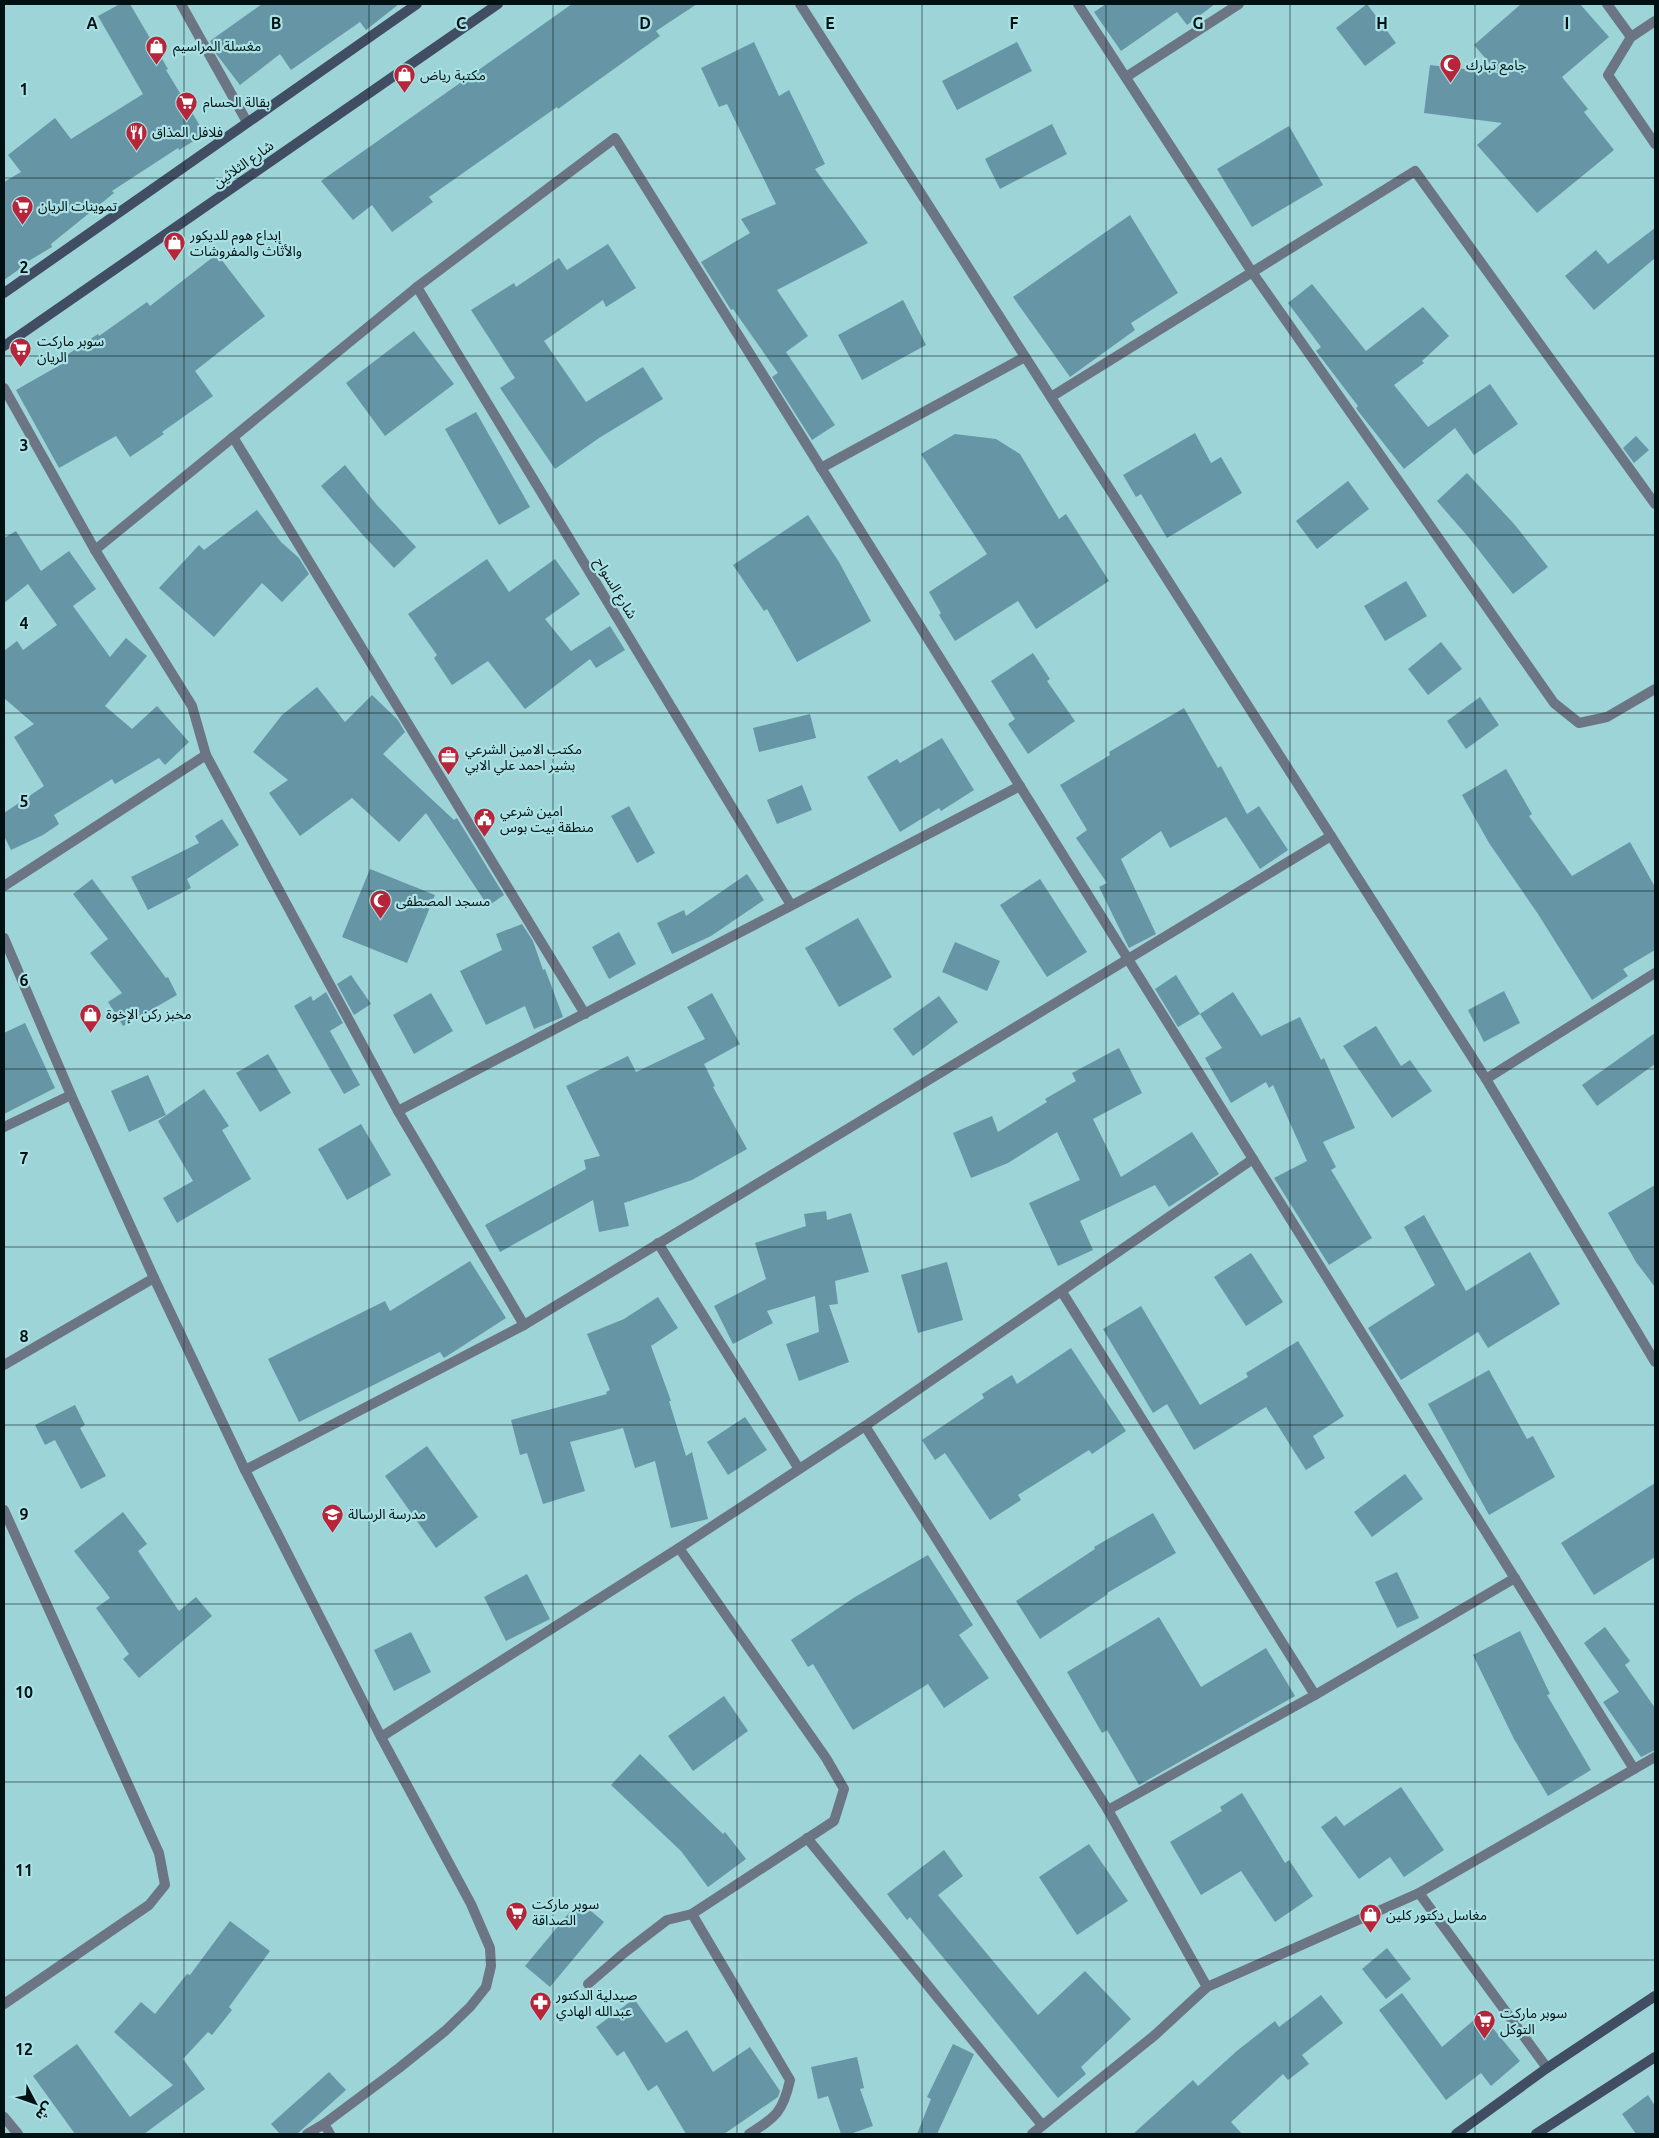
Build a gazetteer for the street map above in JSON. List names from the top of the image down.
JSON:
{
  "streets": {
    "street": ["شارع الثلاثين", "شارع السواح"]
  },
  "places": {
    "shop": [
      "مغسلة المراسيم",
      "مكتبة رياض",
      "إبداع هوم للديكور والأثاث والمفروشات",
      "مخبز ركن الإخوة",
      "مغاسل دكتور كلين"
    ],
    "mosque": ["جامع تبارك", "مسجد المصطفى"],
    "supermarket": [
      "بقالة الحسام",
      "تموينات الريان",
      "سوبر ماركت الريان",
      "سوبر ماركت الصداقة",
      "سوبر ماركت التوكل"
    ],
    "restaurant": ["فلافل المذاق"],
    "office": ["مكتب الامين الشرعي بشير احمد علي الابي"],
    "public building": ["امين شرعي منطقة بيت بوس"],
    "school or university": ["مدرسة الرسالة"],
    "pharmacy": ["صيدلية الدكتور عبدالله الهادي"]
  },
  "north": "bottom right",
  "grid": {
    "columns": [
      "A",
      "B",
      "C",
      "D",
      "E",
      "F",
      "G",
      "H",
      "I"
    ],
    "rows": [
      "1",
      "2",
      "3",
      "4",
      "5",
      "6",
      "7",
      "8",
      "9",
      "10",
      "11",
      "12"
    ]
  }
}
